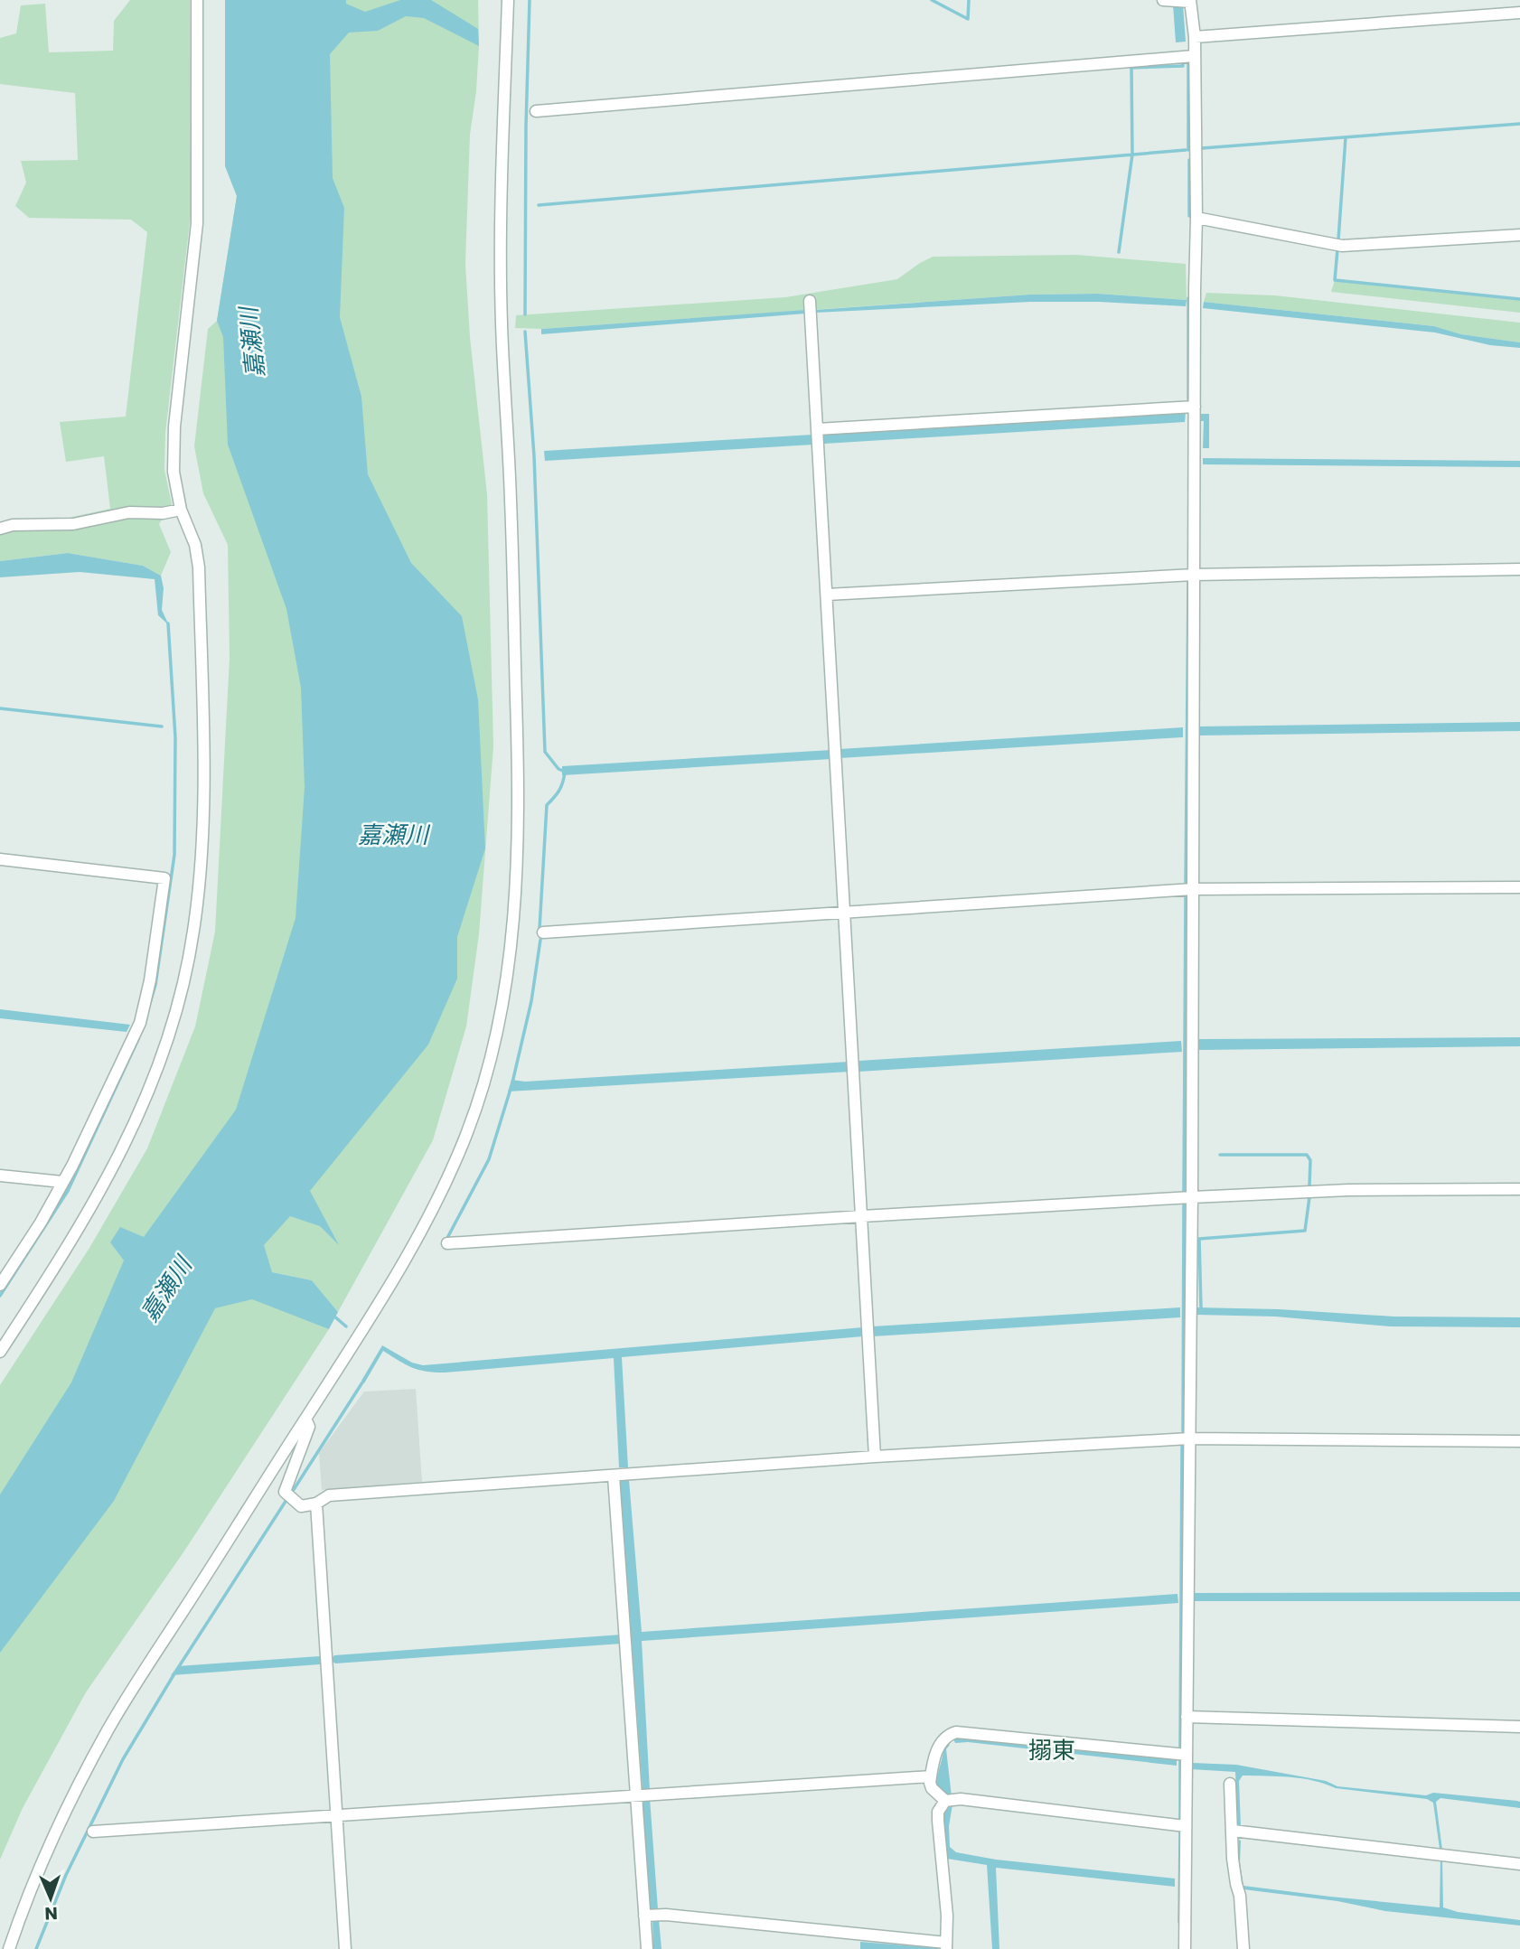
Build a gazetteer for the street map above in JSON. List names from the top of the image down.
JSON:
{
  "districts": ["搦東"],
  "water": ["嘉瀬川"],
  "north": "bottom"
}
